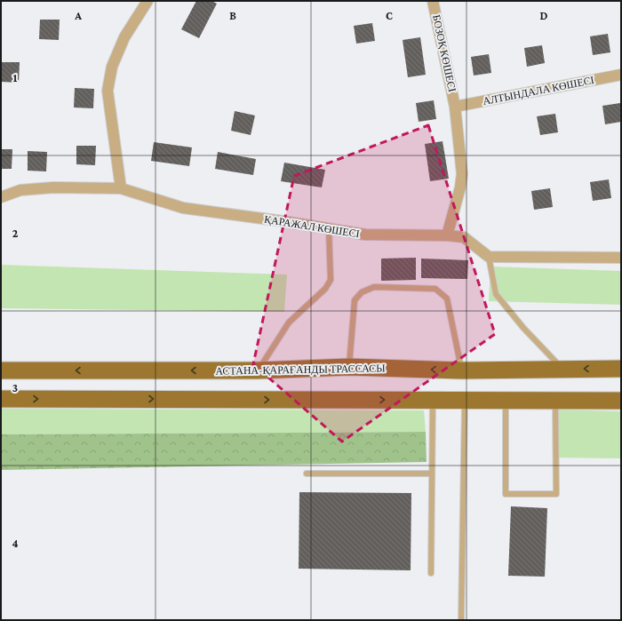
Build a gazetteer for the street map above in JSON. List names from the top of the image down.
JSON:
{
  "streets": {
    "main road": ["АСТАНА-ҚАРАҒАНДЫ ТРАССАСЫ"],
    "street": ["БОЗОҚ КӨШЕСІ", "АЛТЫНДАЛА КӨШЕСІ", "ҚАРАЖАЛ КӨШЕСІ"]
  },
  "crossings": [
    ["БОЗОҚ КӨШЕСІ", "АЛТЫНДАЛА КӨШЕСІ"],
    ["БОЗОҚ КӨШЕСІ", "ҚАРАЖАЛ КӨШЕСІ"]
  ],
  "grid": {
    "columns": [
      "A",
      "B",
      "C",
      "D"
    ],
    "rows": [
      "1",
      "2",
      "3",
      "4"
    ]
  }
}
